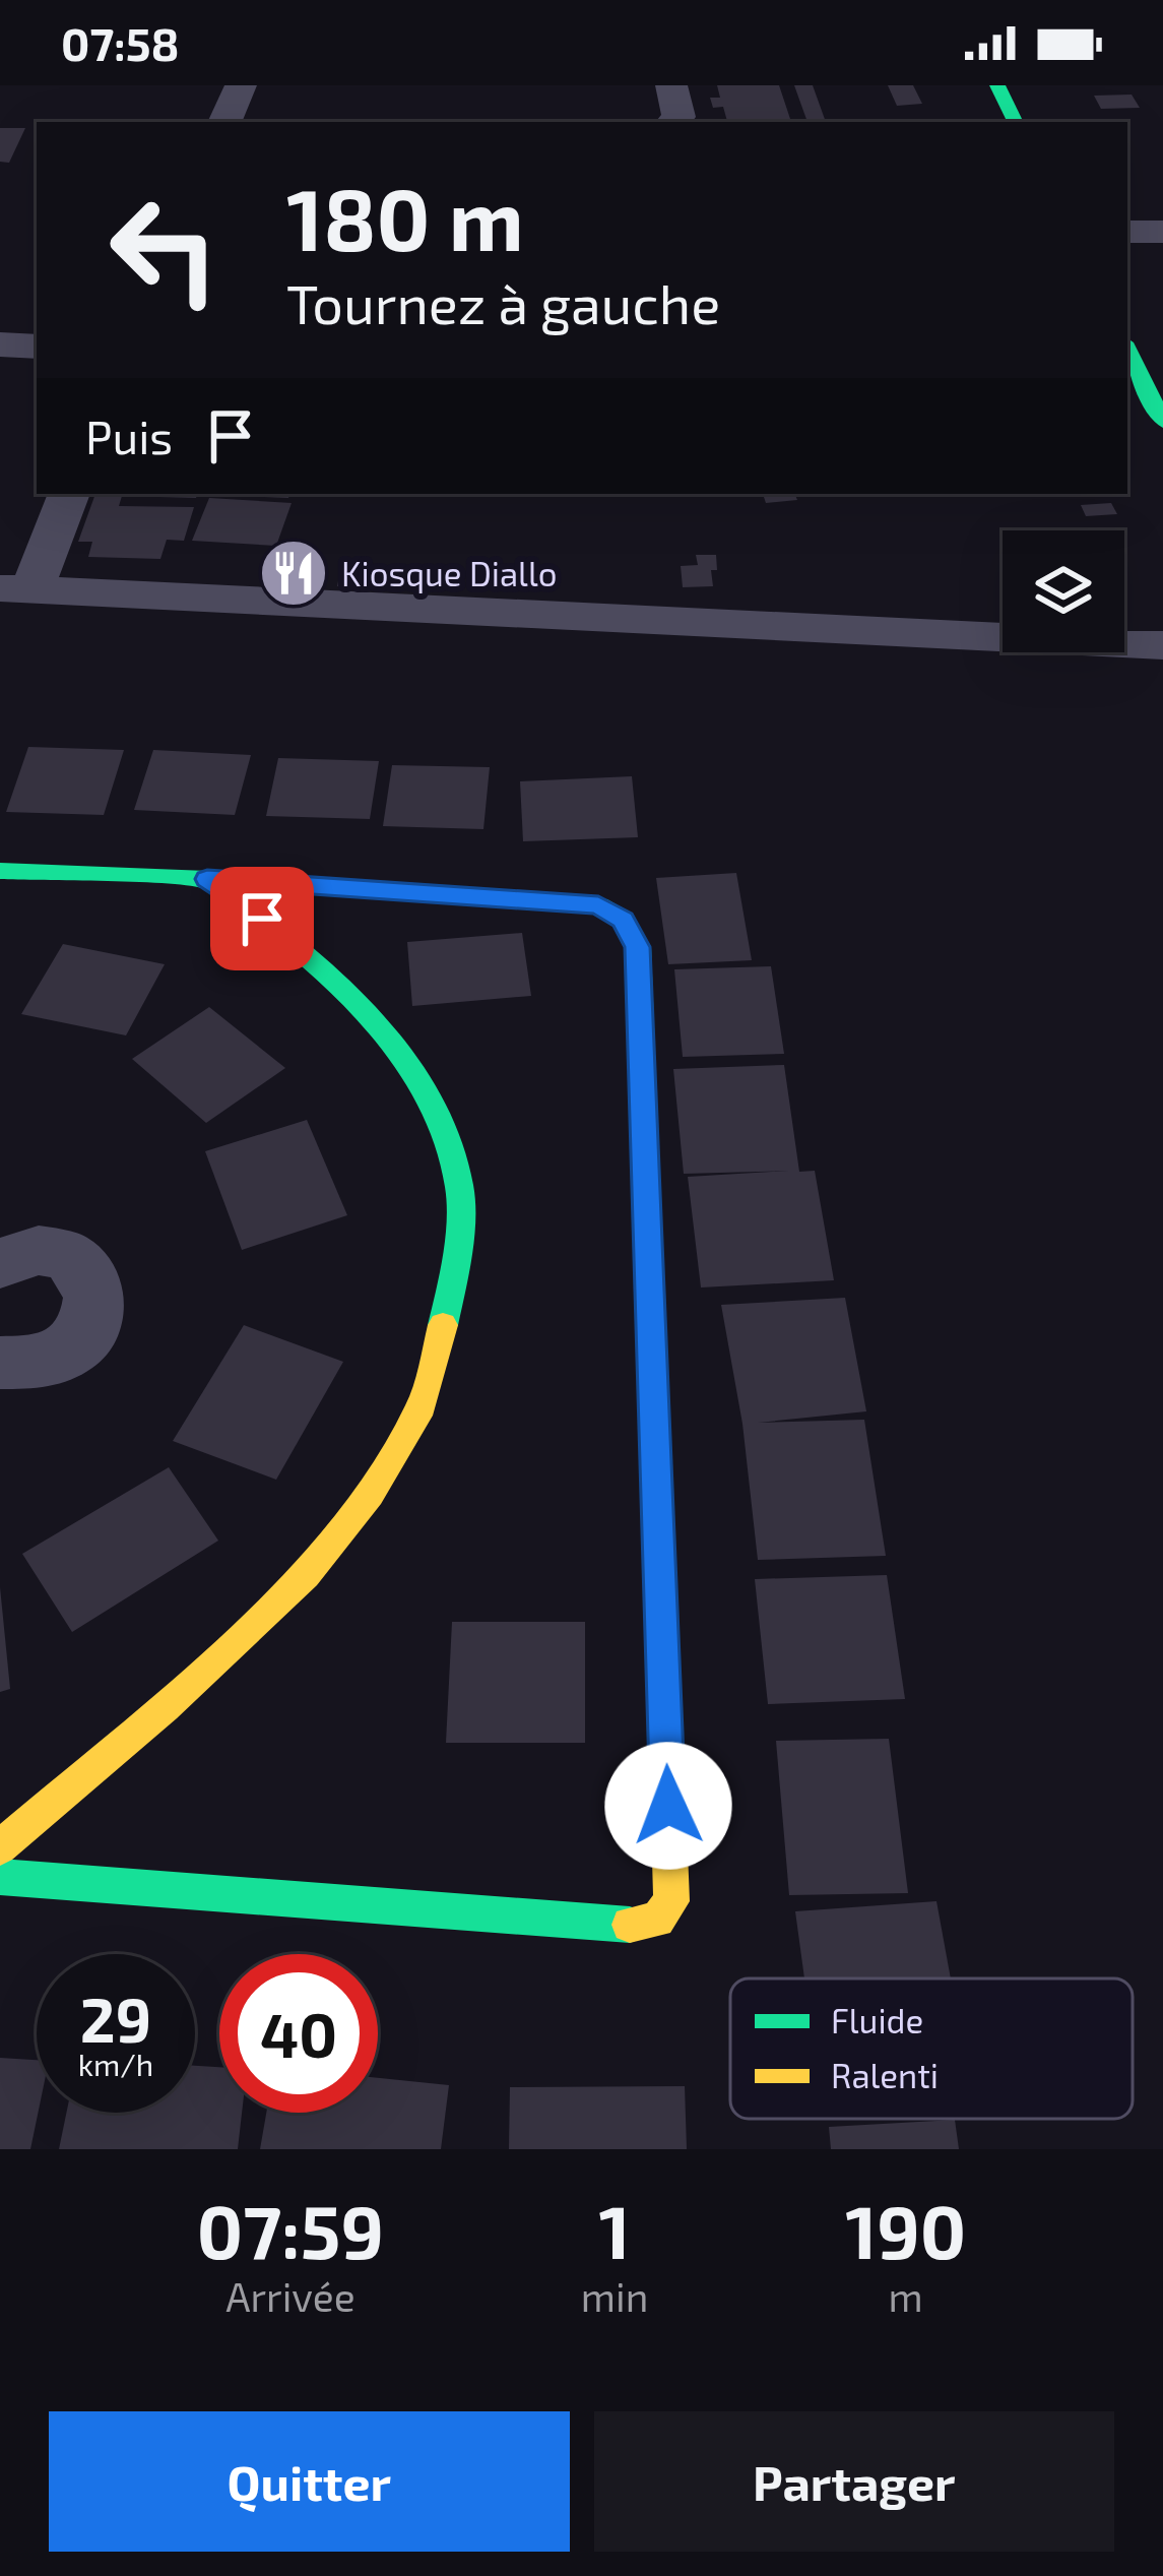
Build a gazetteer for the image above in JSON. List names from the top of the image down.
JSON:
{
  "places": {
    "restaurant": ["Kiosque Diallo"]
  },
  "legend": ["Fluide", "Ralenti"],
  "page": {
    "status": "07:58",
    "turn": ["180 m", "Tournez à gauche"],
    "then": "Puis",
    "speed": "29 km/h",
    "limit": "40",
    "eta": [
      "07:59",
      "Arrivée",
      "1",
      "min",
      "190",
      "m"
    ],
    "buttons": ["Quitter", "Partager"]
  }
}
